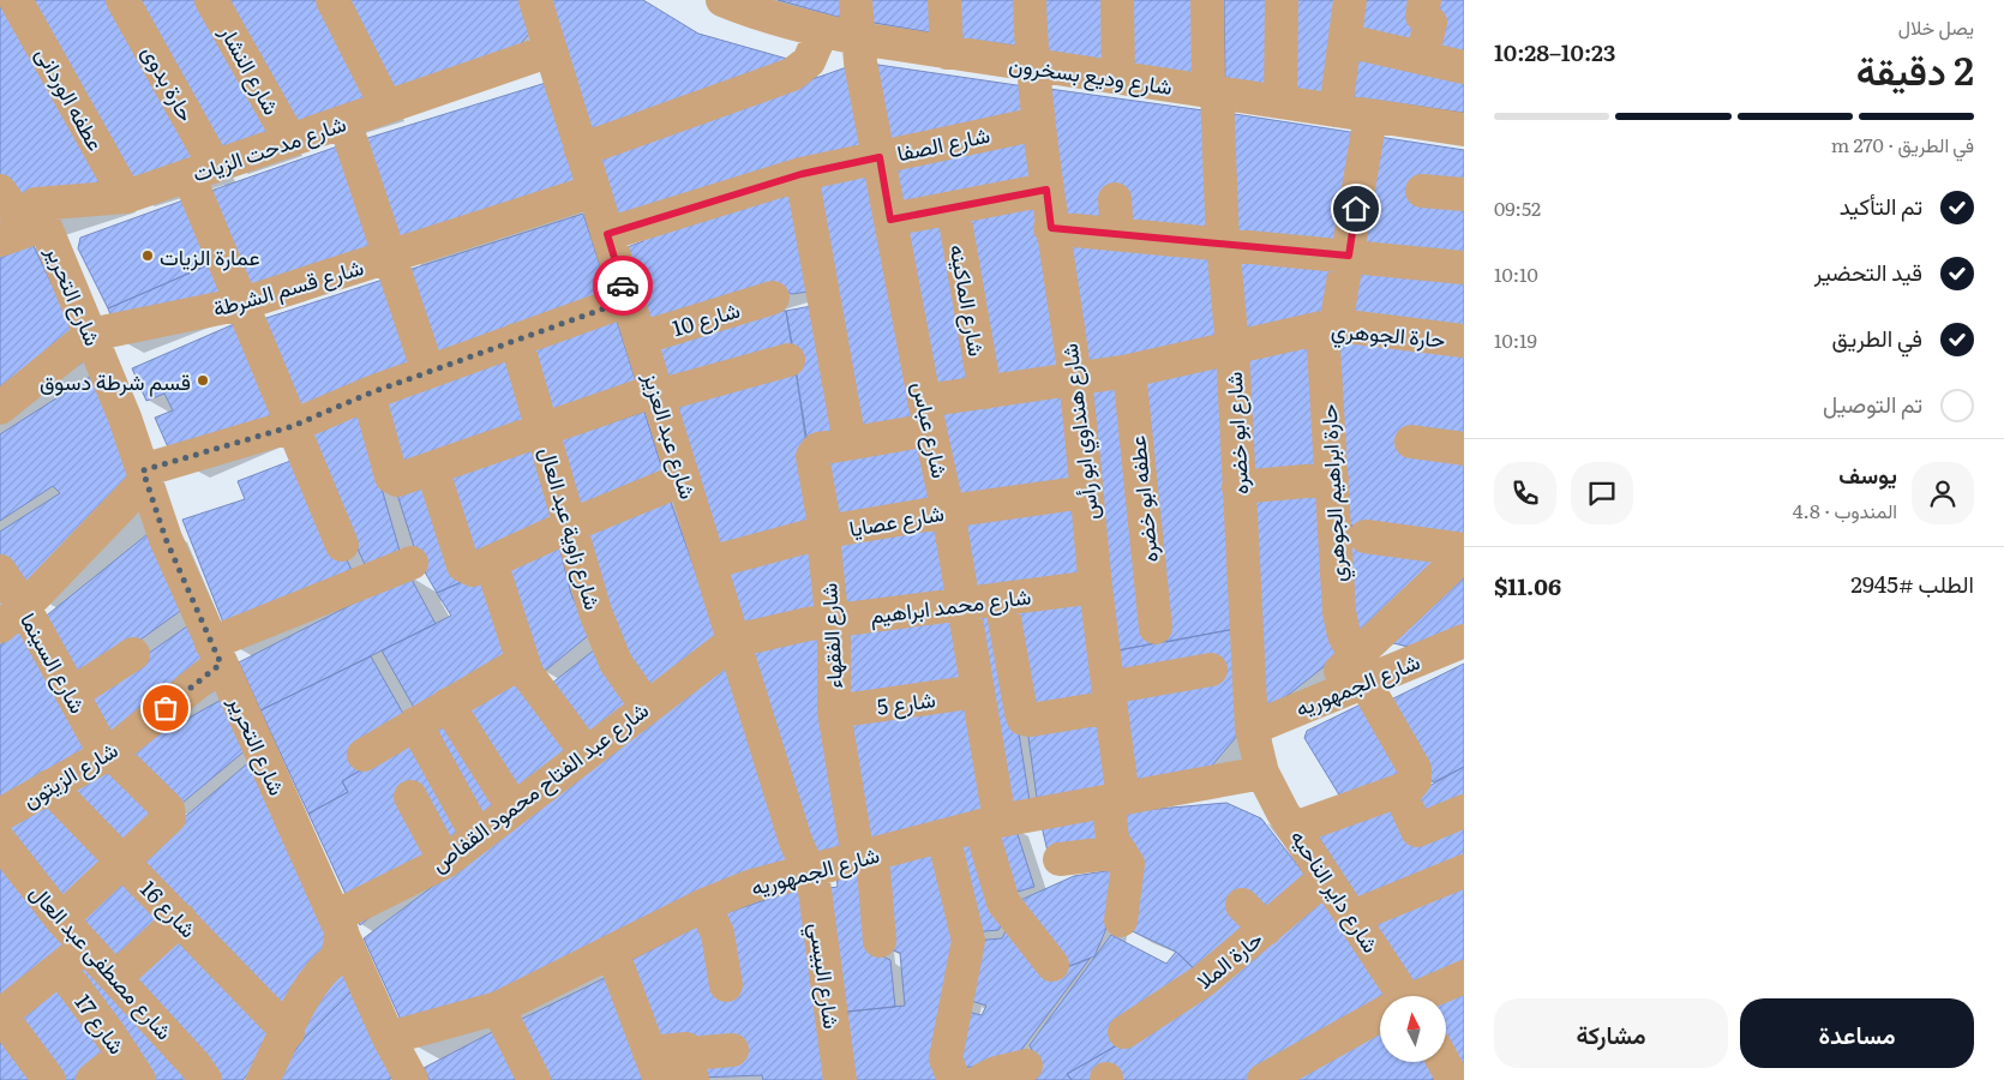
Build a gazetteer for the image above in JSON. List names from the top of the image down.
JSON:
{
  "streets": {
    "street": [
      "شارع النشار",
      "شارع وديع بسخرون",
      "حارة بدوى",
      "عطفه الوردانى",
      "شارع الصفا",
      "شارع مدحت الزيات",
      "شارع قسم الشرطة",
      "شارع التحرير",
      "شارع الماكينه",
      "شارع 10",
      "حارة الجوهري",
      "شارع عباس",
      "شارع هنداوي ابو رأس",
      "شارع ابو خضره",
      "شارع عبد العزيز",
      "حارة ابراهيم الجوهري",
      "عطفه ابو خضره",
      "شارع عصايا",
      "شارع زاوية عبد العال",
      "شارع محمد ابراهيم",
      "شارع الفقهاء",
      "شارع السينما",
      "شارع الجمهوريه",
      "شارع 5",
      "شارع الزيتون",
      "شارع عبد الفتاح محمود القفاص",
      "شارع داير الناحيه",
      "شارع 16",
      "حارة الملا",
      "شارع مصطفى عبد العال",
      "شارع البيسي",
      "شارع 17"
    ]
  },
  "crossings": [
    ["شارع النشار", "شارع مدحت الزيات"],
    ["شارع وديع بسخرون", "شارع عباس"],
    ["شارع وديع بسخرون", "شارع هنداوي ابو رأس"],
    ["شارع وديع بسخرون", "شارع ابو خضره"],
    ["شارع وديع بسخرون", "حارة ابراهيم الجوهري"],
    ["حارة بدوى", "شارع مدحت الزيات"],
    ["حارة بدوى", "شارع قسم الشرطة"],
    ["عطفه الوردانى", "شارع مدحت الزيات"],
    ["شارع الصفا", "شارع عباس"],
    ["شارع الصفا", "شارع هنداوي ابو رأس"],
    ["شارع الصفا", "شارع عبد العزيز"],
    ["شارع مدحت الزيات", "شارع التحرير"],
    ["شارع مدحت الزيات", "شارع عبد العزيز"],
    ["شارع قسم الشرطة", "شارع التحرير"],
    ["شارع قسم الشرطة", "شارع عبد العزيز"],
    ["شارع التحرير", "شارع الجمهوريه"],
    ["شارع التحرير", "شارع الزيتون"],
    ["شارع التحرير", "شارع عبد الفتاح محمود القفاص"],
    ["شارع الماكينه", "حارة الجوهري"],
    ["شارع 10", "شارع عبد العزيز"],
    ["حارة الجوهري", "شارع عباس"],
    ["حارة الجوهري", "شارع هنداوي ابو رأس"],
    ["حارة الجوهري", "شارع ابو خضره"],
    ["حارة الجوهري", "حارة ابراهيم الجوهري"],
    ["حارة الجوهري", "عطفه ابو خضره"],
    ["حارة الجوهري", "شارع الفقهاء"],
    ["شارع عباس", "شارع عصايا"],
    ["شارع عباس", "شارع محمد ابراهيم"],
    ["شارع عباس", "شارع الفقهاء"],
    ["شارع عباس", "شارع الجمهوريه"],
    ["شارع عباس", "شارع 5"],
    ["شارع هنداوي ابو رأس", "شارع عصايا"],
    ["شارع هنداوي ابو رأس", "شارع محمد ابراهيم"],
    ["شارع هنداوي ابو رأس", "شارع الجمهوريه"],
    ["شارع ابو خضره", "شارع الجمهوريه"],
    ["شارع ابو خضره", "شارع داير الناحيه"],
    ["شارع عبد العزيز", "شارع عصايا"],
    ["شارع عبد العزيز", "شارع محمد ابراهيم"],
    ["شارع عبد العزيز", "شارع الجمهوريه"],
    ["شارع عبد العزيز", "شارع عبد الفتاح محمود القفاص"],
    ["شارع عبد العزيز", "شارع البيسي"],
    ["حارة ابراهيم الجوهري", "شارع الجمهوريه"],
    ["شارع عصايا", "شارع الفقهاء"],
    ["شارع زاوية عبد العال", "شارع عبد الفتاح محمود القفاص"],
    ["شارع محمد ابراهيم", "شارع الفقهاء"],
    ["شارع محمد ابراهيم", "شارع عبد الفتاح محمود القفاص"],
    ["شارع الفقهاء", "شارع الجمهوريه"],
    ["شارع الفقهاء", "شارع 5"],
    ["شارع السينما", "شارع الزيتون"],
    ["شارع السينما", "شارع 16"],
    ["شارع الجمهوريه", "شارع داير الناحيه"],
    ["شارع الجمهوريه", "شارع البيسي"],
    ["شارع الزيتون", "شارع 16"],
    ["شارع داير الناحيه", "حارة الملا"]
  ],
  "places": ["عمارة الزيات", "قسم شرطة دسوق"],
  "north": "top",
  "page": {
    "heading": ["2 دقيقة", "يصل خلال", "10:23–10:28"],
    "panel": [
      "يوسف",
      "المندوب · 4.8",
      "الطلب #2945",
      "$11.06"
    ],
    "bar": "في الطريق · 270 m",
    "list": [
      ["تم التأكيد", "09:52"],
      ["قيد التحضير", "10:10"],
      ["في الطريق", "10:19"],
      "تم التوصيل"
    ],
    "buttons": ["مساعدة", "مشاركة"]
  }
}
